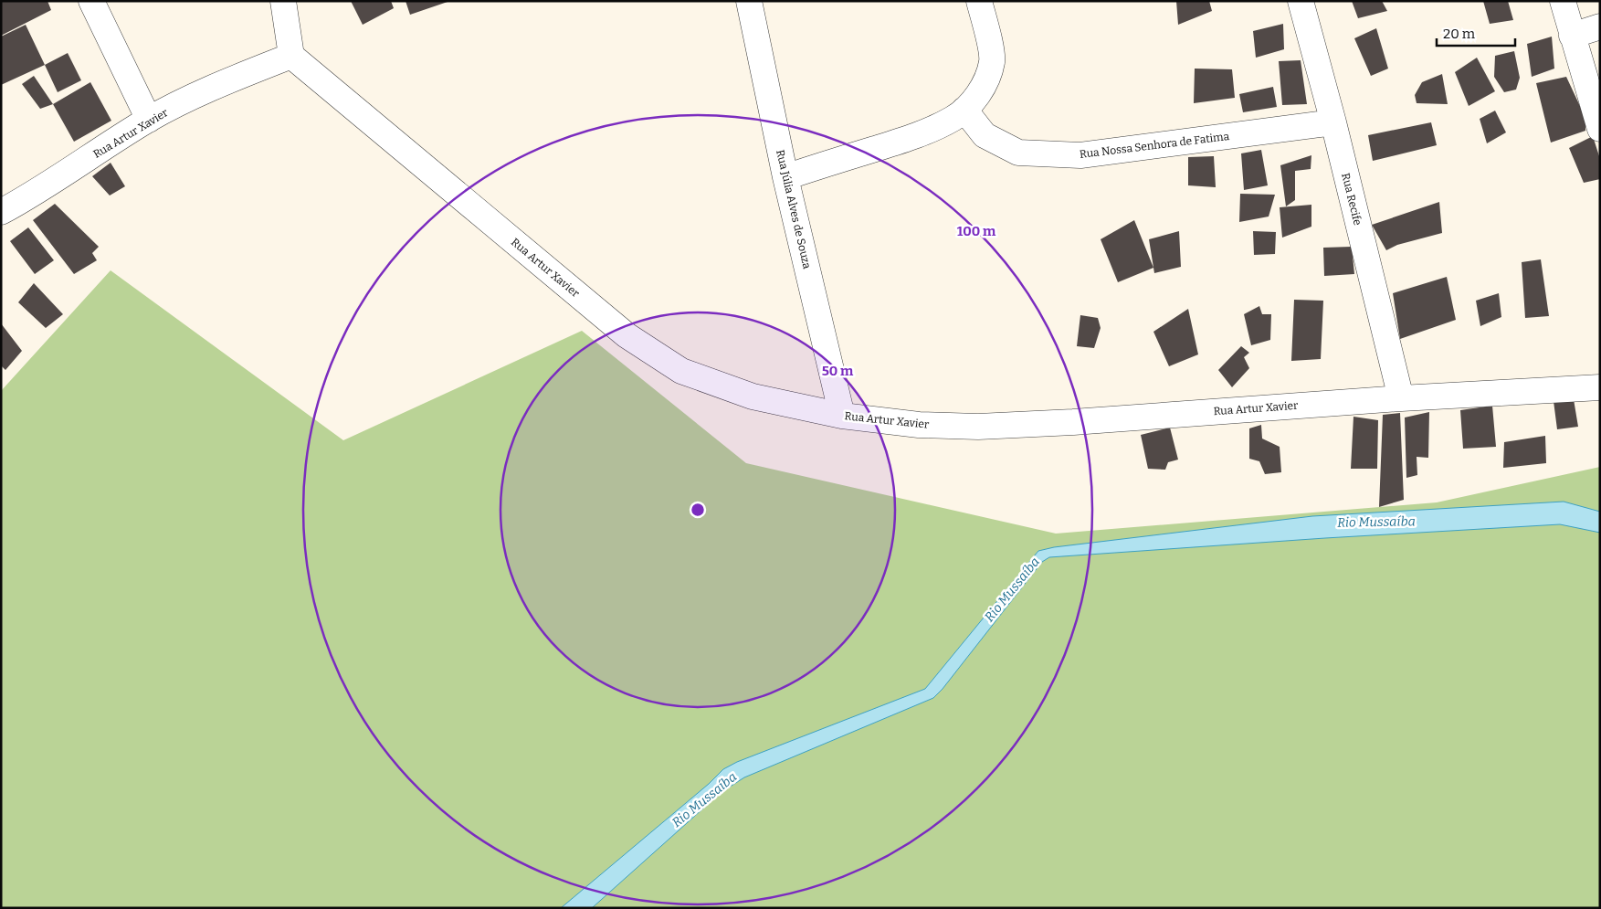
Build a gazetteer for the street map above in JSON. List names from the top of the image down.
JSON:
{
  "streets": {
    "street": [
      "Rua Artur Xavier",
      "Rua Nossa Senhora de Fatima",
      "Rua Recife",
      "Rua Júlia Alves de Souza"
    ]
  },
  "crossings": [
    ["Rua Artur Xavier", "Rua Recife"],
    ["Rua Artur Xavier", "Rua Júlia Alves de Souza"],
    ["Rua Nossa Senhora de Fatima", "Rua Recife"]
  ],
  "water": ["Rio Mussaíba"],
  "scale_bar": "20 m",
  "rings": ["100 m", "50 m"]
}
